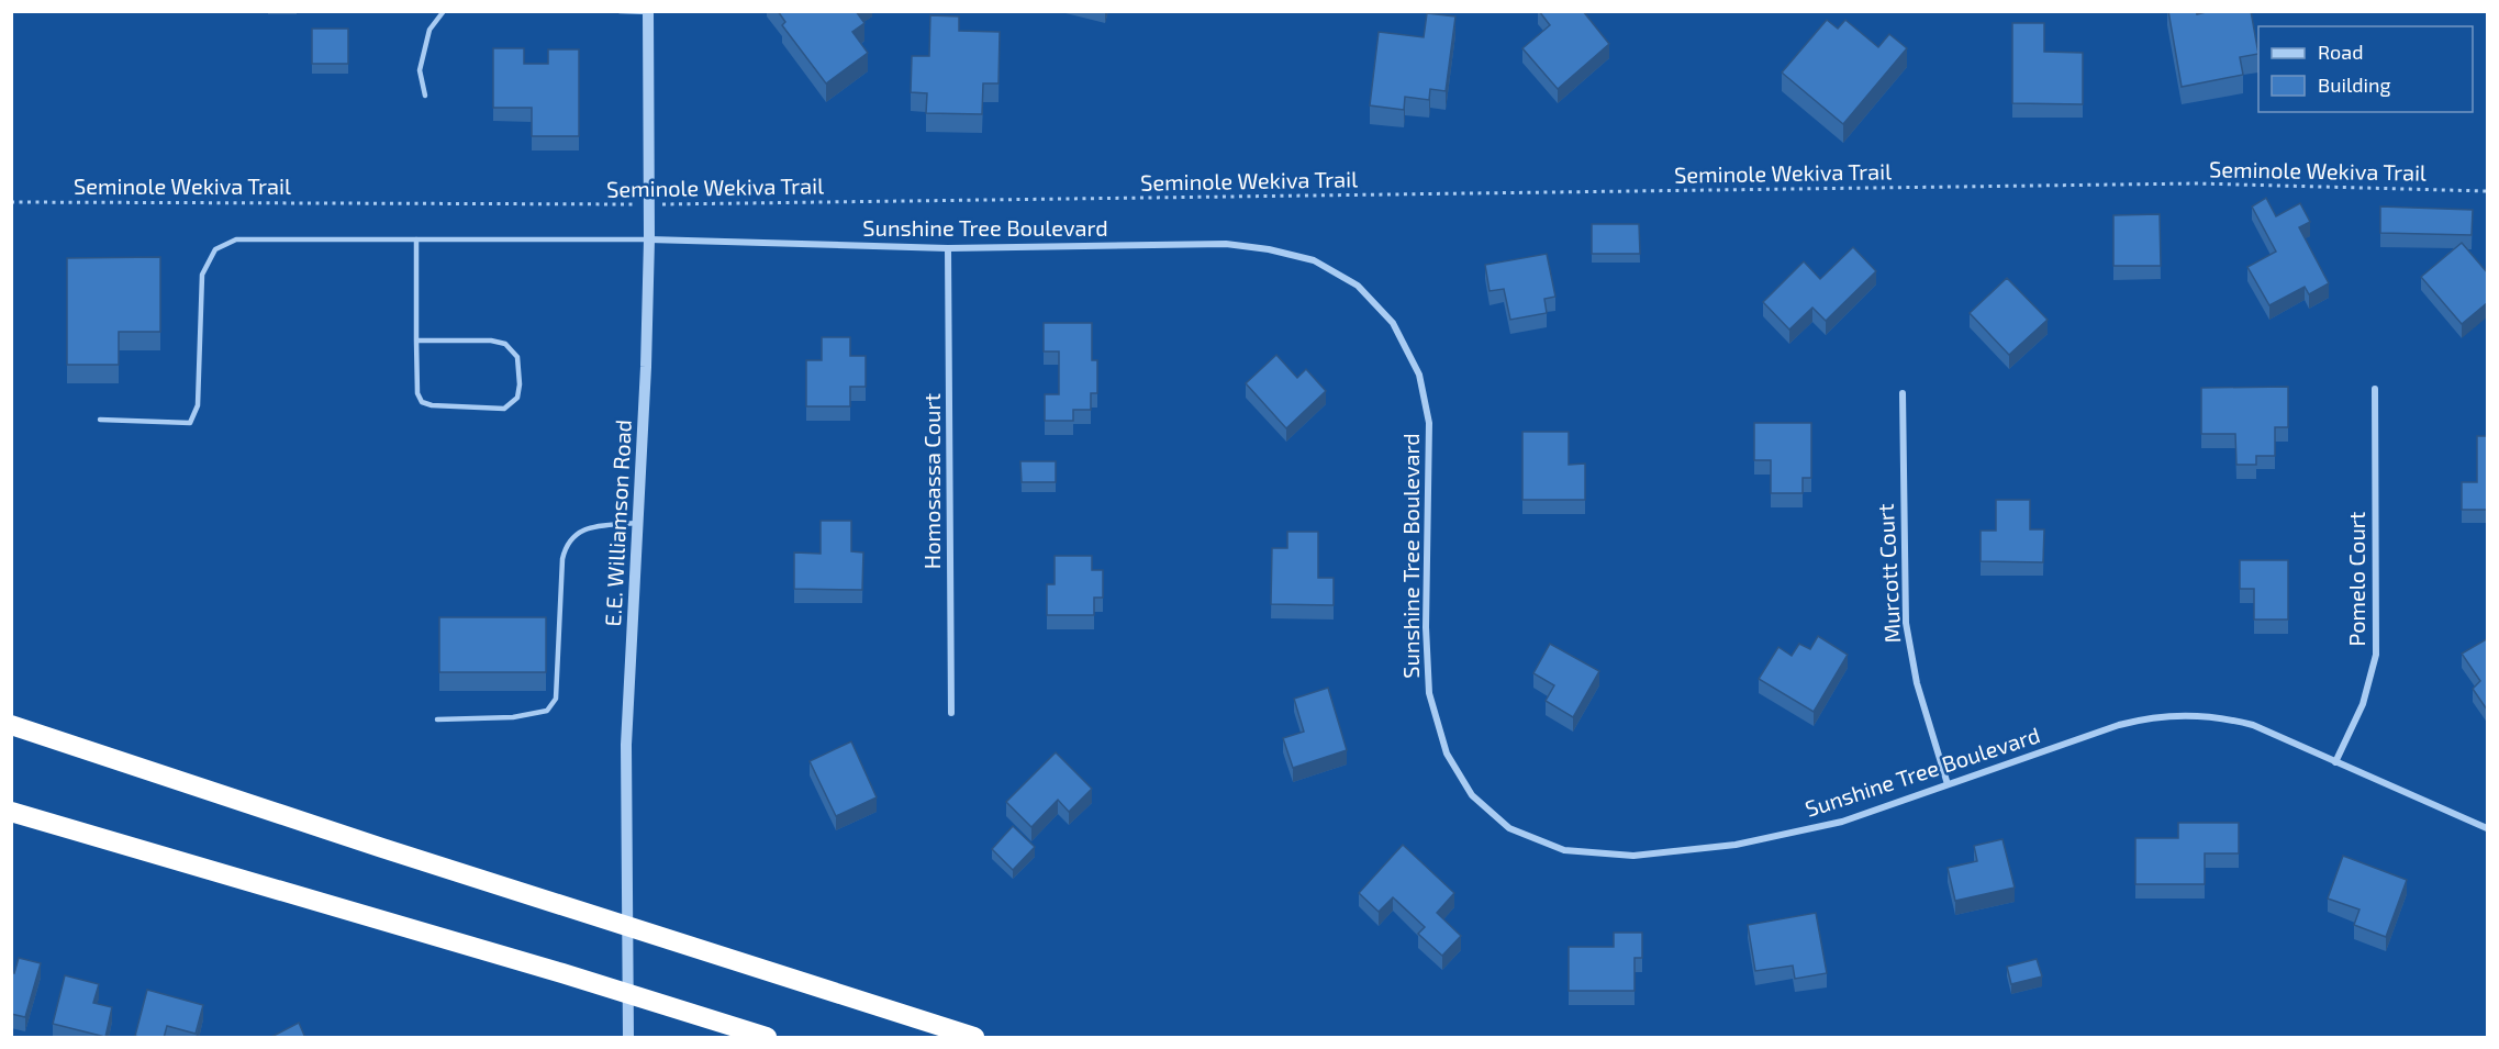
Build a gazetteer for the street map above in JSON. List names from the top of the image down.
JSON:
{
  "streets": {
    "street": [
      "Sunshine Tree Boulevard",
      "Homosassa Court",
      "E.E. Williamson Road",
      "Murcott Court",
      "Pomelo Court"
    ],
    "path": ["Seminole Wekiva Trail"]
  },
  "crossings": [
    ["Seminole Wekiva Trail", "E.E. Williamson Road"],
    ["Sunshine Tree Boulevard", "Homosassa Court"],
    ["Sunshine Tree Boulevard", "E.E. Williamson Road"],
    ["Sunshine Tree Boulevard", "Murcott Court"],
    ["Sunshine Tree Boulevard", "Pomelo Court"]
  ],
  "legend": ["Road", "Building"]
}
